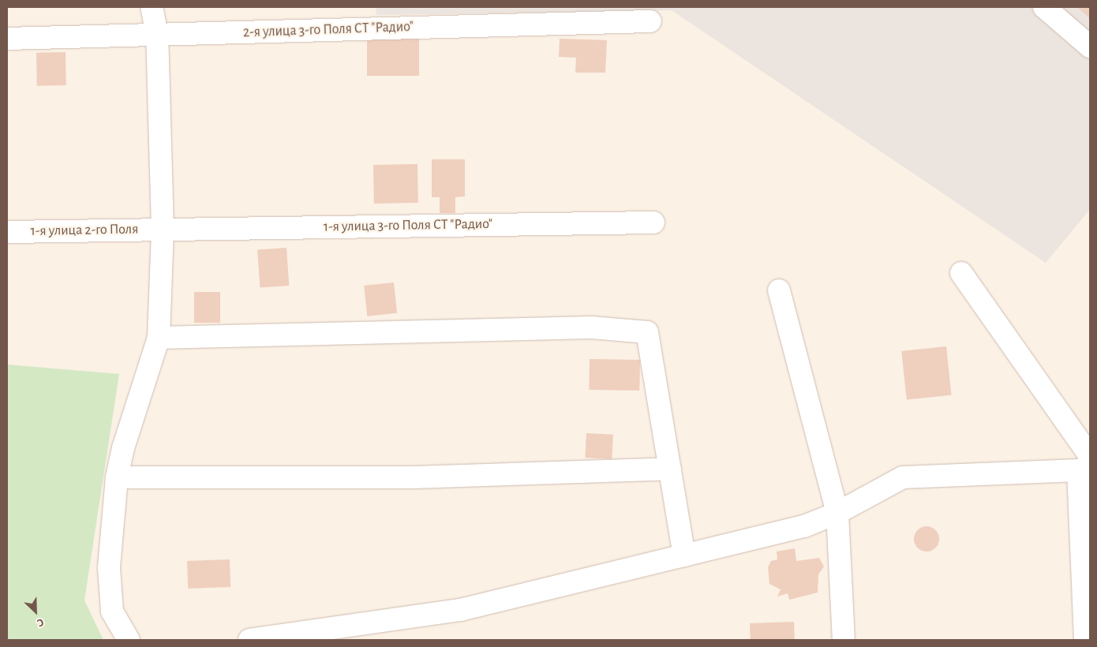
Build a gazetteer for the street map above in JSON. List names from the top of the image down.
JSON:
{
  "streets": {
    "street": ["2-я улица 3-го Поля СТ \"Радио\"", "1-я улица 3-го Поля СТ \"Радио\"", "1-я улица 2-го Поля"]
  },
  "crossings": [
    ["1-я улица 3-го Поля СТ \"Радио\"", "1-я улица 2-го Поля"]
  ],
  "north": "bottom right"
}
